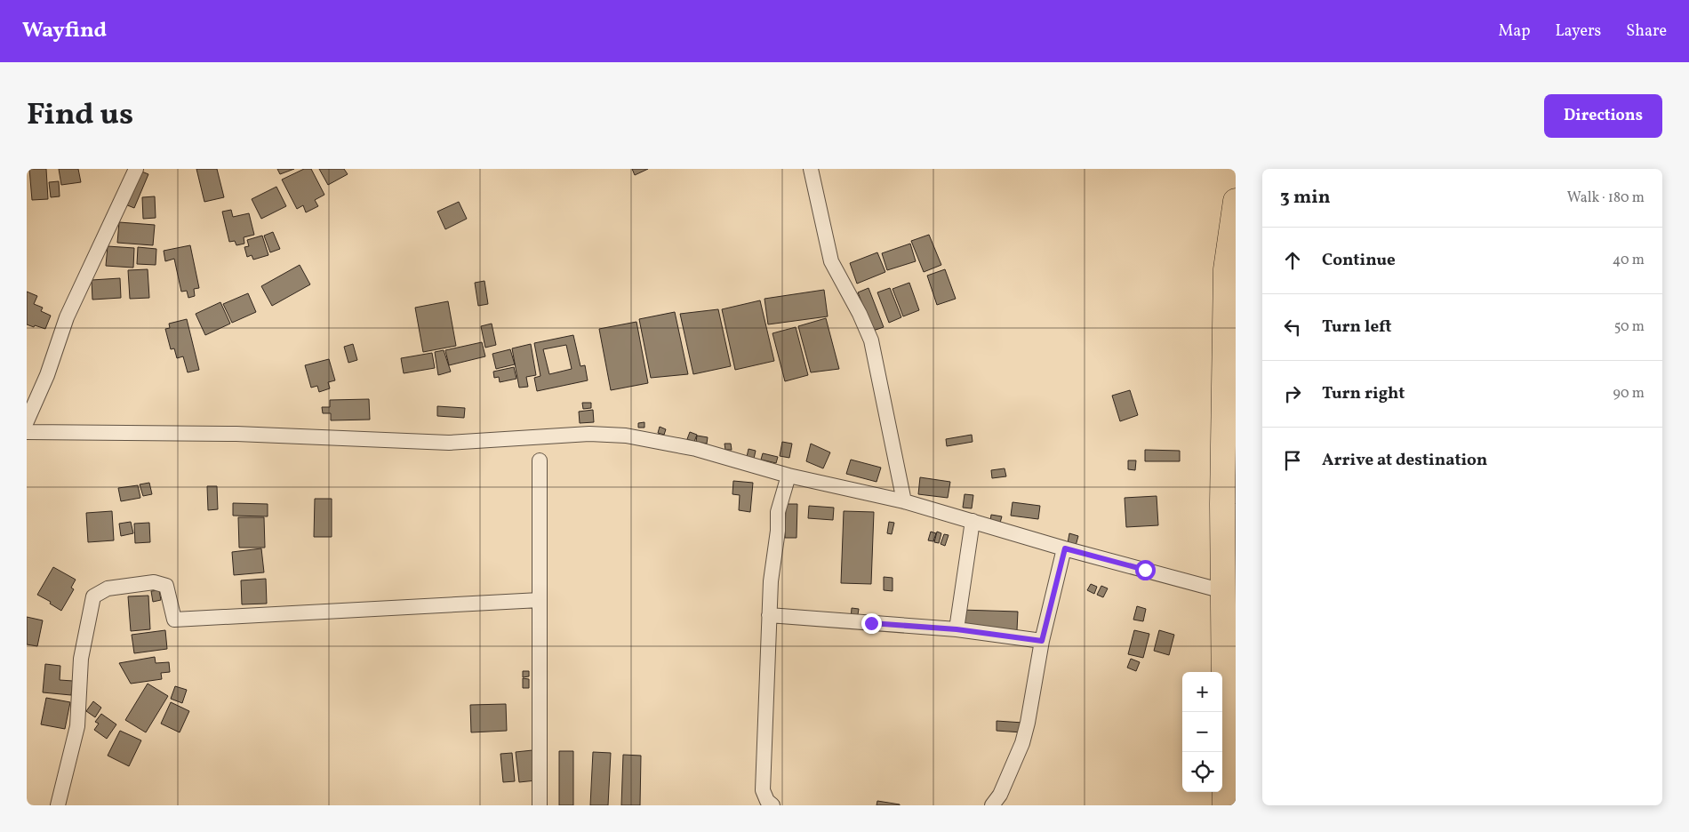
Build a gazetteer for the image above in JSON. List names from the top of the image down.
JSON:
{
  "page": {
    "header": "Wayfind",
    "nav": ["Map", "Layers", "Share"],
    "title": "Find us",
    "buttons": "Directions",
    "heading": ["3 min", "Walk · 180 m"],
    "list": [
      ["Continue", "40 m"],
      ["Turn left", "50 m"],
      ["Turn right", "90 m"],
      "Arrive at destination"
    ],
    "map_buttons": ["+", "−"]
  }
}
